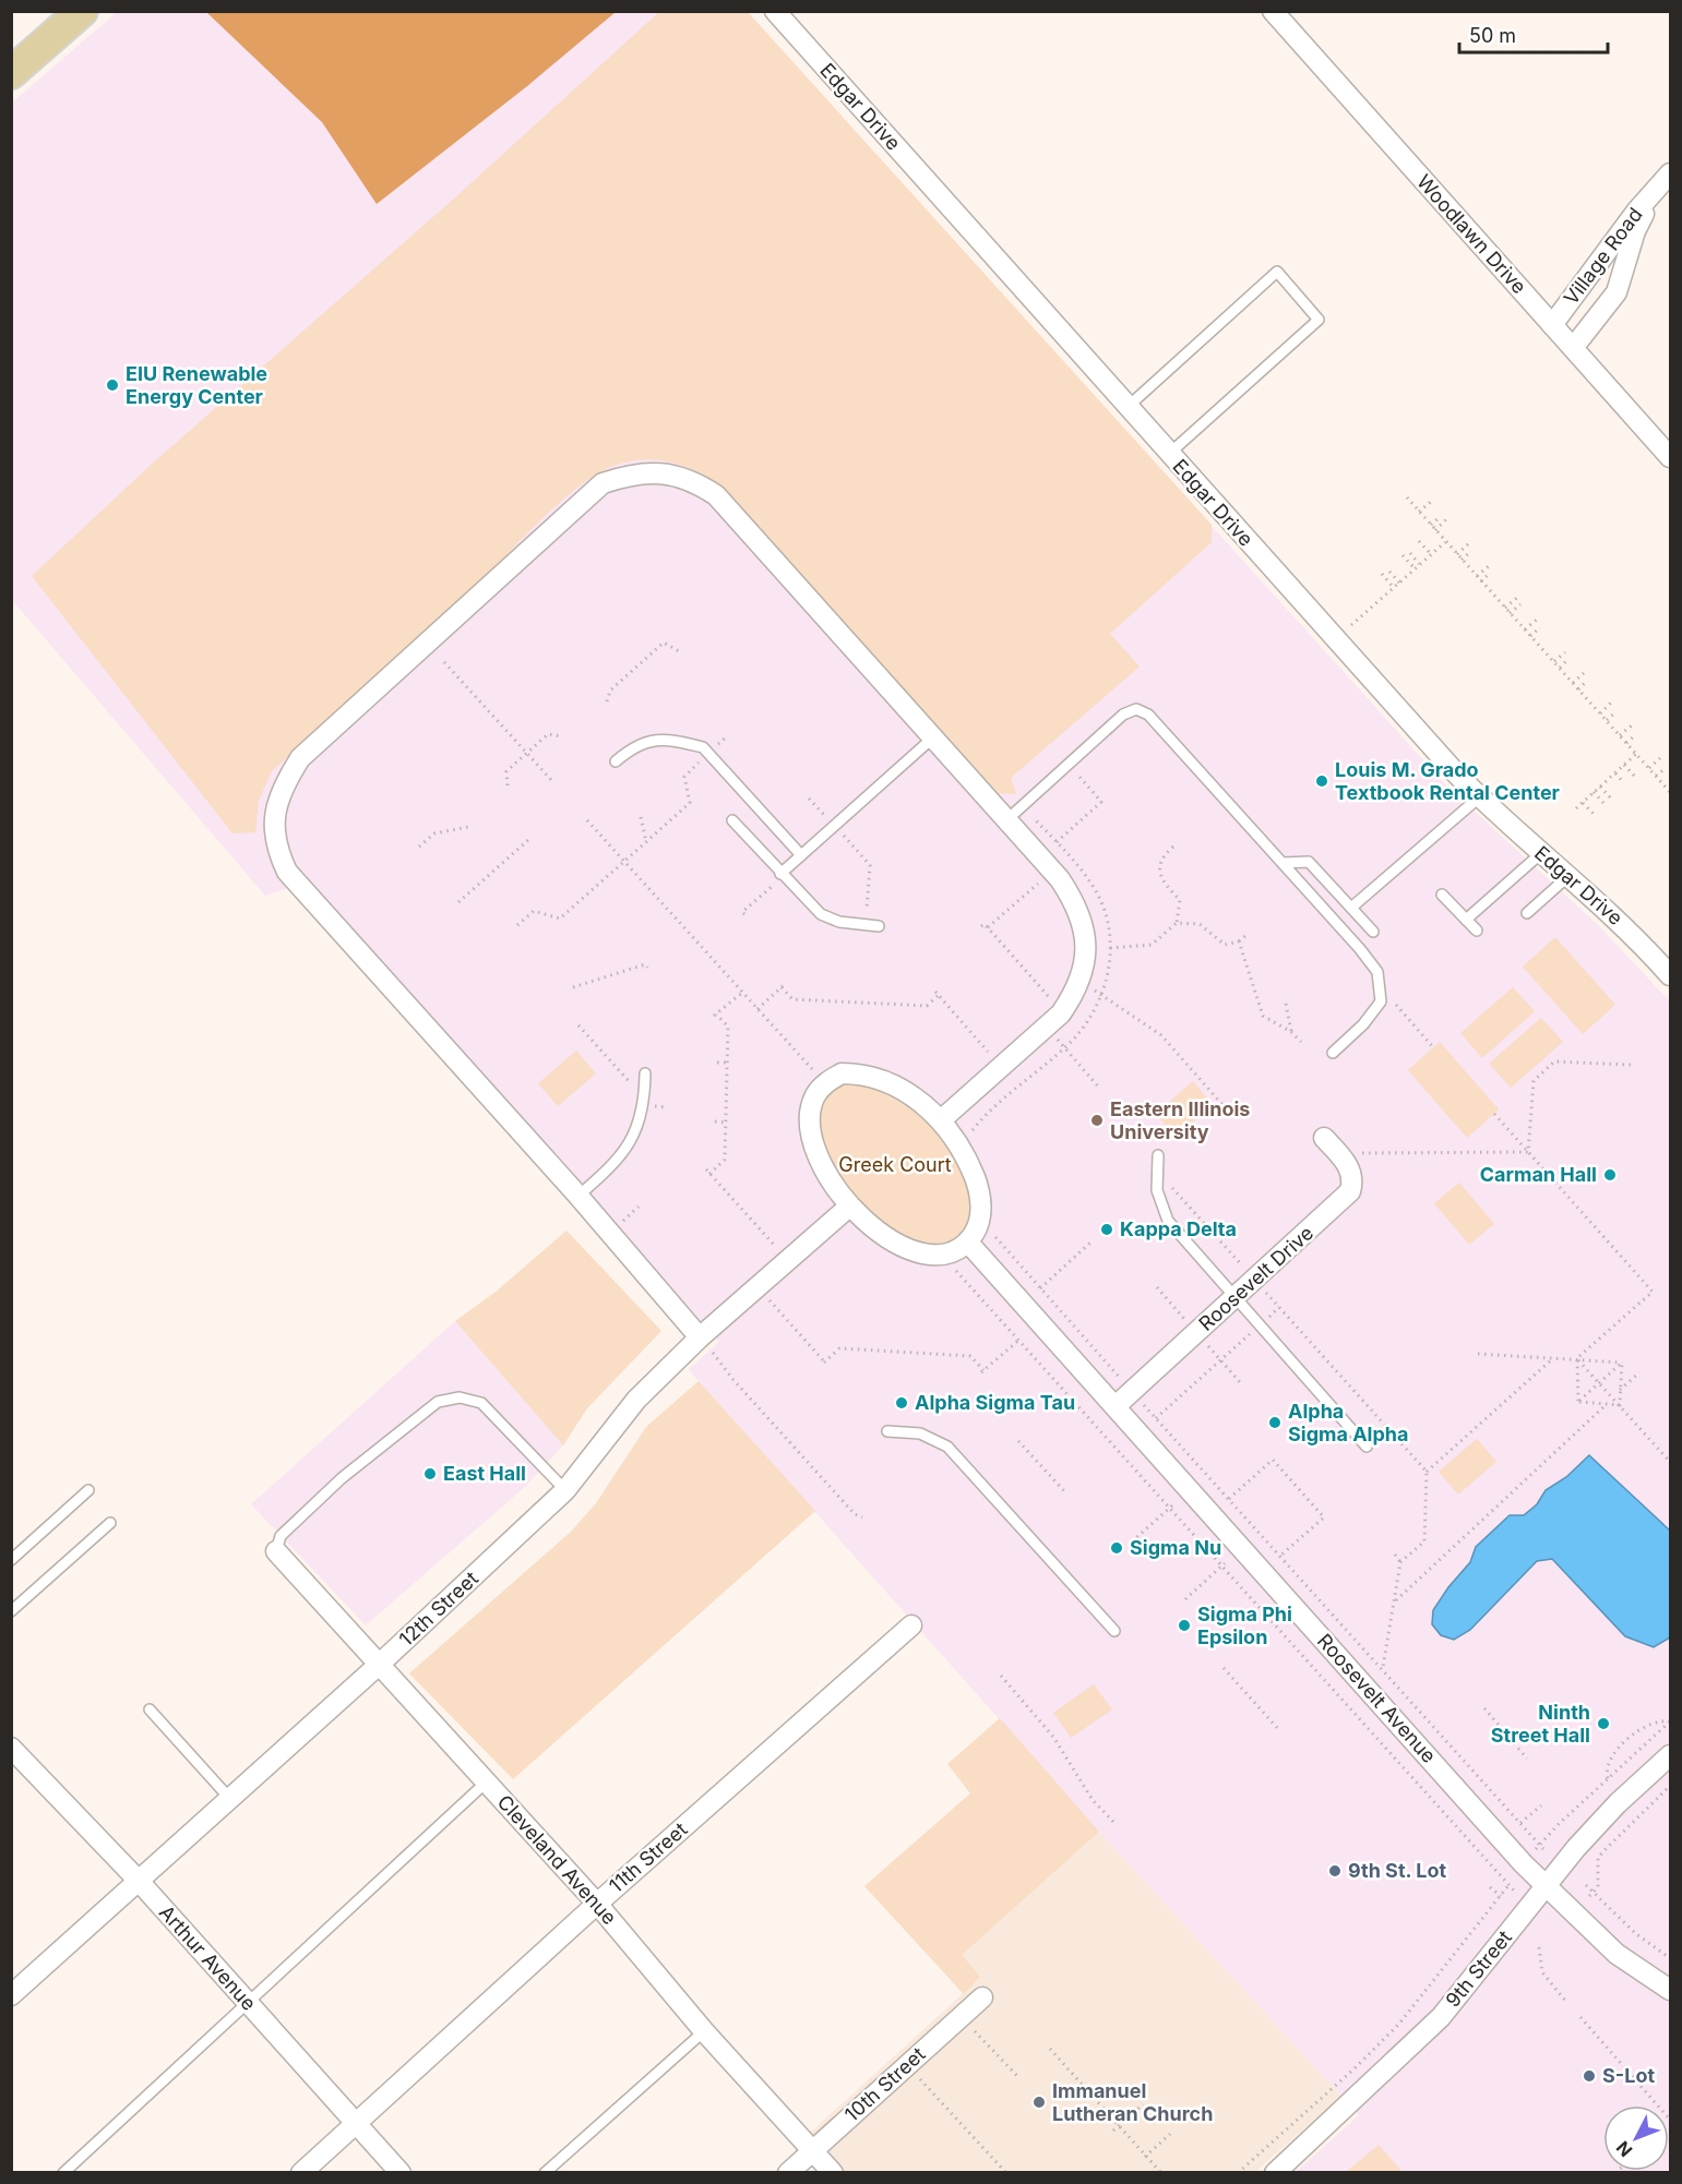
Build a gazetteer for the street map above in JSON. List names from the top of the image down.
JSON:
{
  "streets": {
    "street": [
      "Edgar Drive",
      "Woodlawn Drive",
      "Village Road",
      "Roosevelt Drive",
      "12th Street",
      "Roosevelt Avenue",
      "11th Street",
      "Cleveland Avenue",
      "Arthur Avenue",
      "9th Street",
      "10th Street"
    ]
  },
  "crossings": [
    ["Woodlawn Drive", "Village Road"],
    ["Roosevelt Drive", "Roosevelt Avenue"],
    ["12th Street", "Roosevelt Avenue"],
    ["12th Street", "Cleveland Avenue"],
    ["12th Street", "Arthur Avenue"],
    ["Roosevelt Avenue", "9th Street"],
    ["11th Street", "Cleveland Avenue"],
    ["11th Street", "Arthur Avenue"],
    ["Cleveland Avenue", "10th Street"]
  ],
  "parks": ["Greek Court"],
  "places": [
    "EIU Renewable Energy Center",
    "Louis M. Grado Textbook Rental Center",
    "Eastern Illinois University",
    "Carman Hall",
    "Kappa Delta",
    "Alpha Sigma Tau",
    "Alpha Sigma Alpha",
    "East Hall",
    "Sigma Nu",
    "Sigma Phi Epsilon",
    "Ninth Street Hall",
    "9th St. Lot",
    "S-Lot",
    "Immanuel Lutheran Church"
  ],
  "scale_bar": "50 m",
  "north": "bottom left"
}
